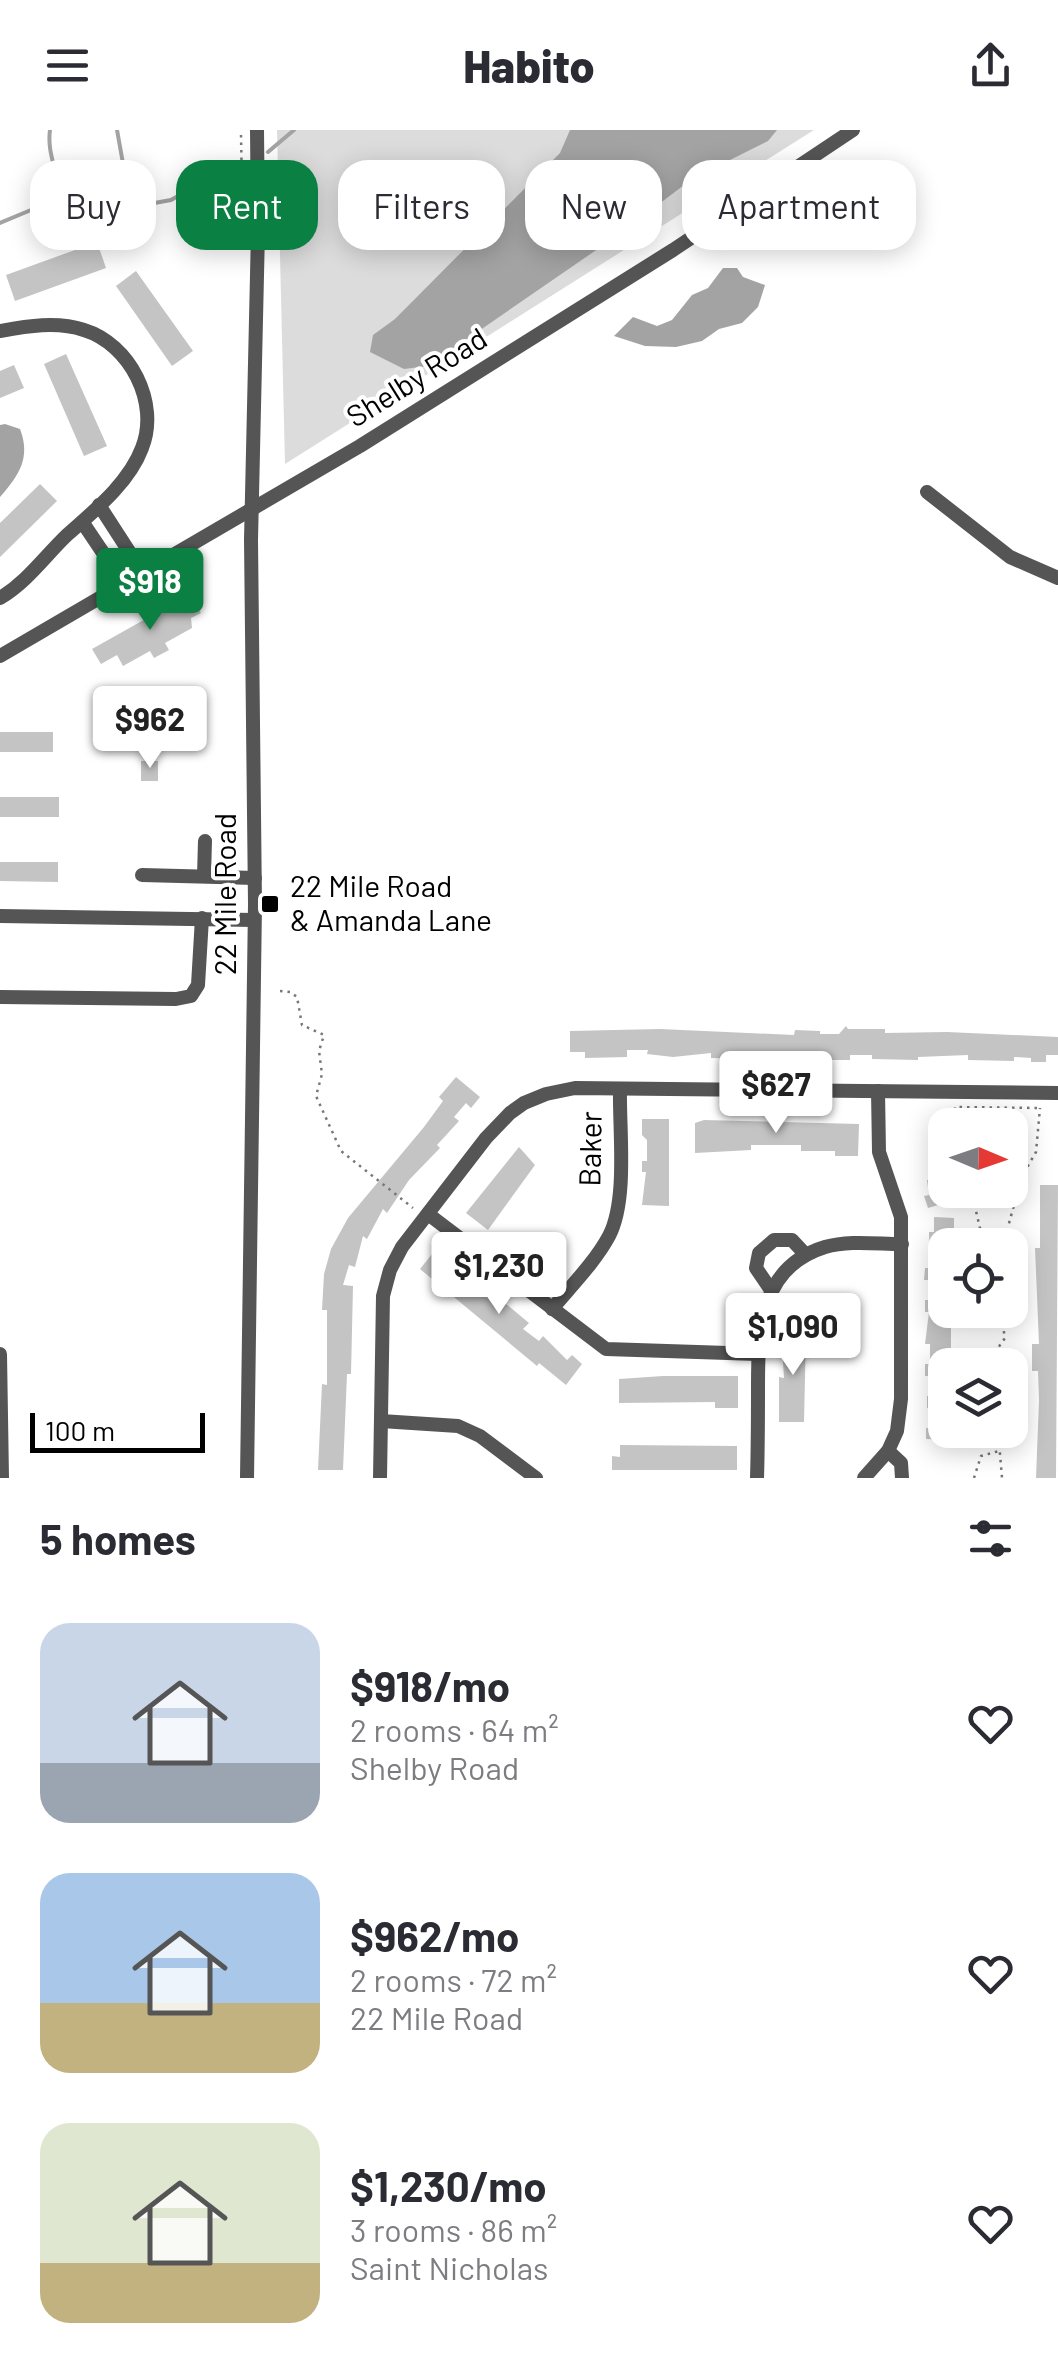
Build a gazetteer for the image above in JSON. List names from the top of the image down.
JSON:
{
  "streets": {
    "street": ["Shelby Road", "22 Mile Road", "Baker"]
  },
  "crossings": [
    ["Shelby Road", "22 Mile Road"]
  ],
  "places": {
    "transit": ["22 Mile Road & Amanda Lane"]
  },
  "scale_bar": "100 m",
  "north": "right",
  "page": {
    "header": "Habito",
    "chip": [
      "Buy",
      "Rent",
      "Filters",
      "New",
      "Apartment"
    ],
    "price": [
      "$918",
      "$962",
      "$627",
      "$1,230",
      "$1,090"
    ],
    "scale": "100 m",
    "heading": "5 homes",
    "list": [
      {
        "name": "$918/mo",
        "note": "2 rooms · 64 m² · Shelby Road"
      },
      {
        "name": "$962/mo",
        "note": "2 rooms · 72 m² · 22 Mile Road"
      },
      {
        "name": "$1,230/mo",
        "note": "3 rooms · 86 m² · Saint Nicholas"
      }
    ]
  }
}
